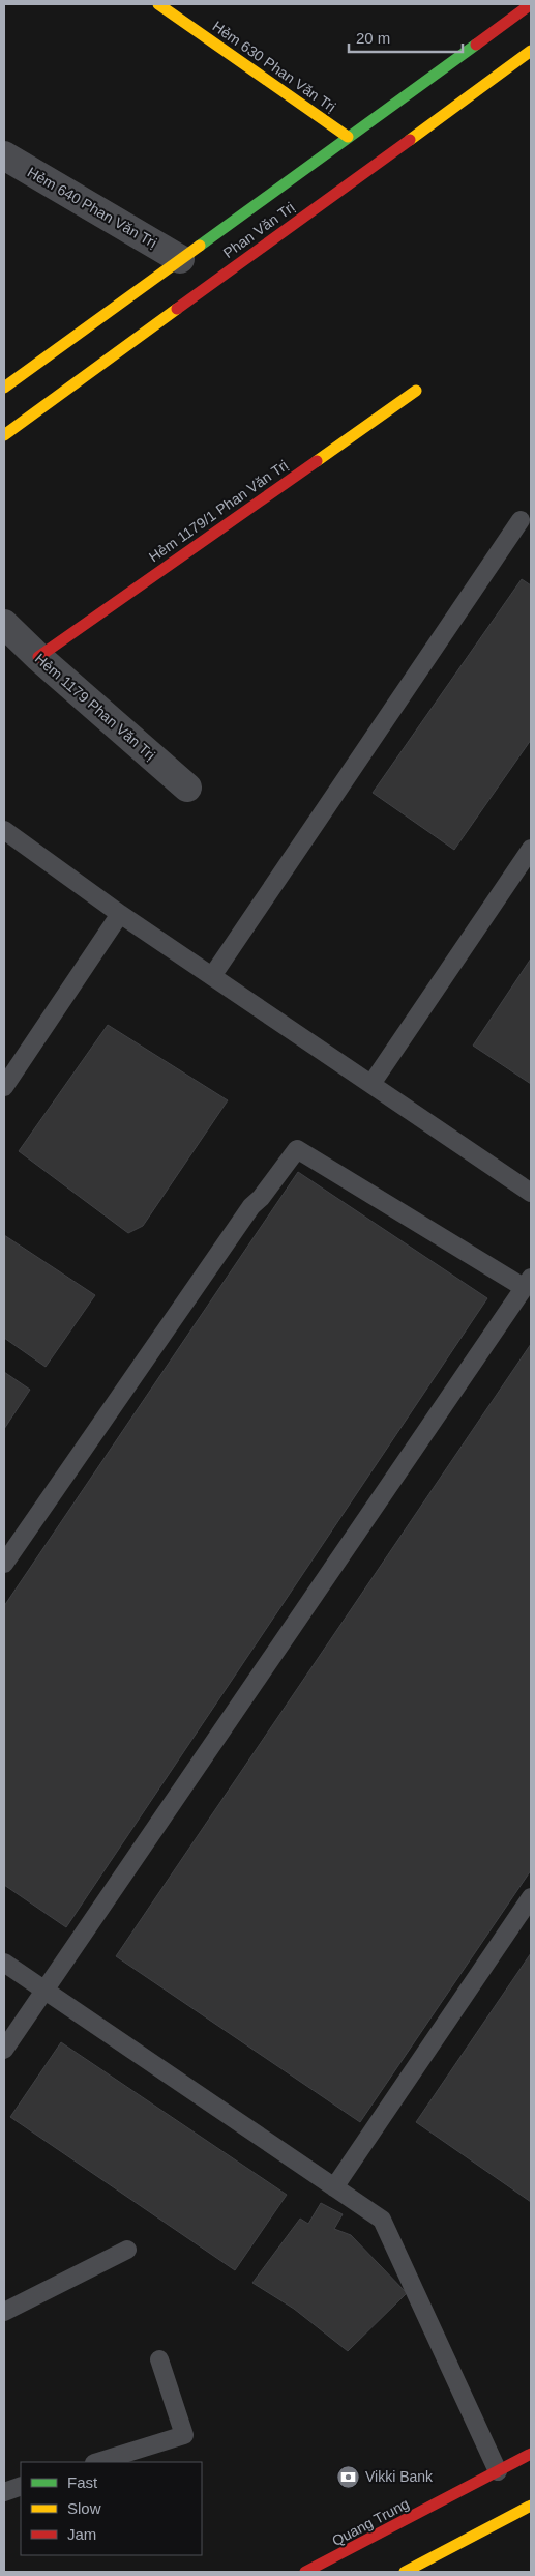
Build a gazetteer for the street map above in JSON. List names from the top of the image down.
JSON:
{
  "streets": {
    "main road": [
      "Hẻm 630 Phan Văn Trị",
      "Phan Văn Trị",
      "Hẻm 1179/1 Phan Văn Trị",
      "Quang Trung"
    ],
    "street": ["Hẻm 640 Phan Văn Trị", "Hẻm 1179 Phan Văn Trị"]
  },
  "crossings": [
    ["Hẻm 630 Phan Văn Trị", "Phan Văn Trị"],
    ["Hẻm 640 Phan Văn Trị", "Phan Văn Trị"],
    ["Hẻm 1179/1 Phan Văn Trị", "Hẻm 1179 Phan Văn Trị"]
  ],
  "places": {
    "bank": ["Vikki Bank"]
  },
  "legend": ["Fast", "Slow", "Jam"],
  "scale_bar": "20 m"
}
